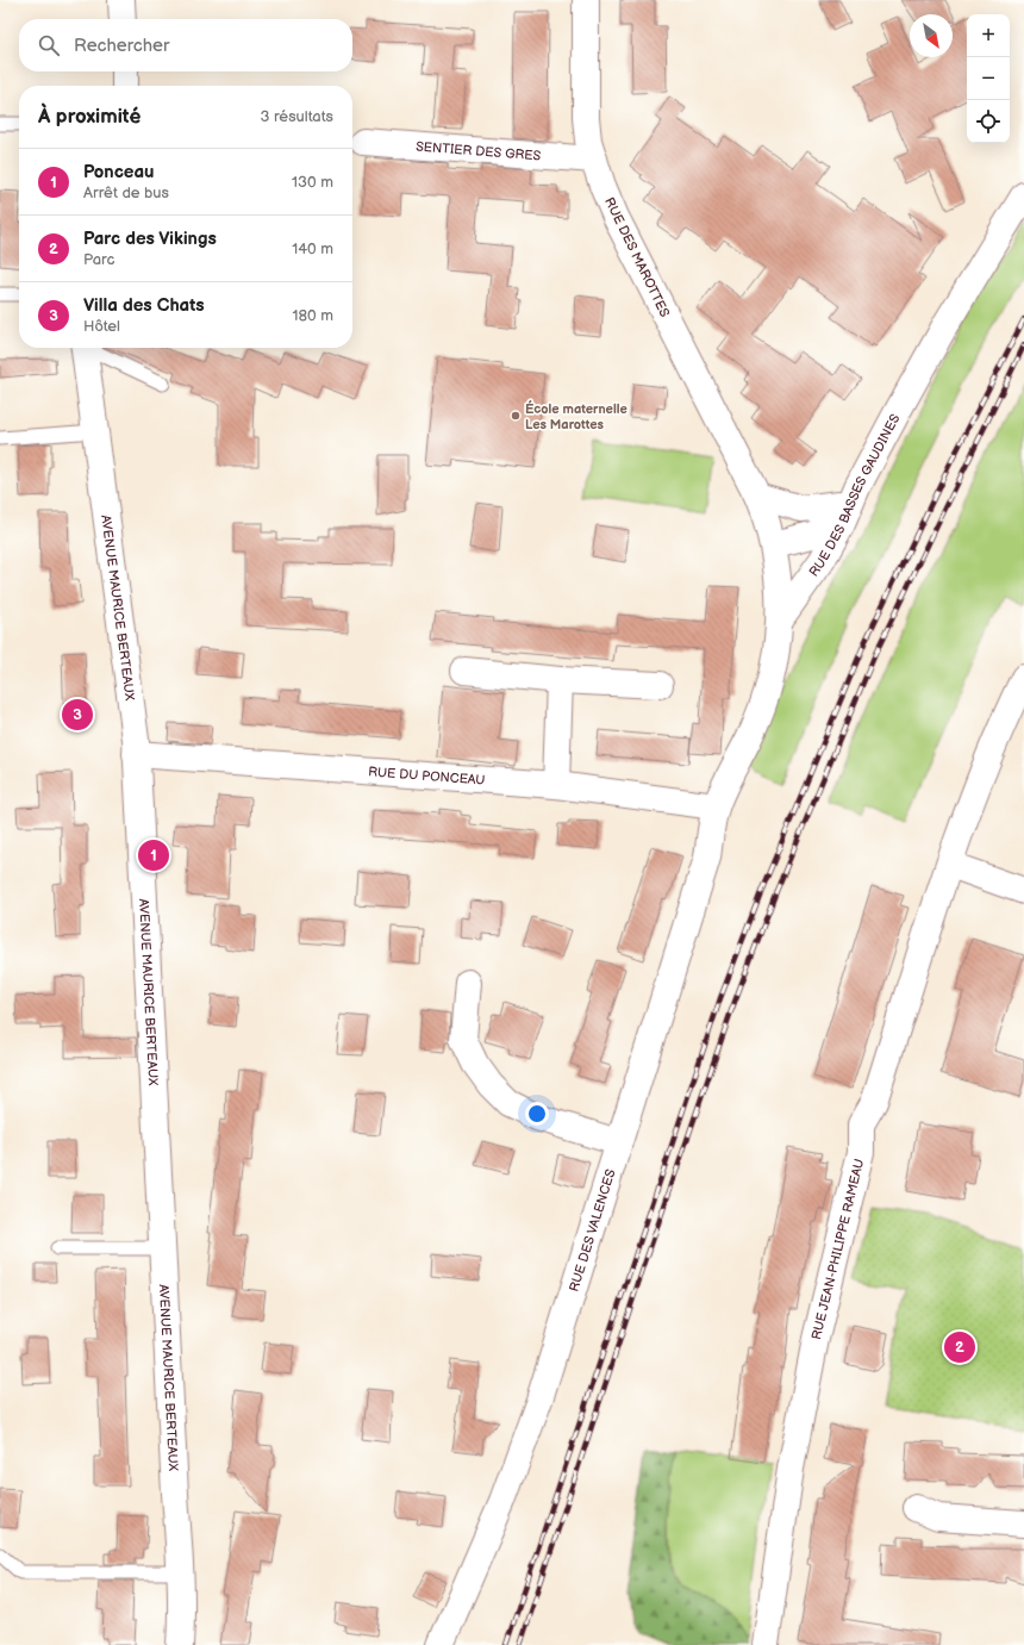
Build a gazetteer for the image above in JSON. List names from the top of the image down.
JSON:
{
  "streets": {
    "street": [
      "SENTIER DES GRES",
      "RUE DES MAROTTES",
      "RUE DES BASSES GAUDINES",
      "AVENUE MAURICE BERTEAUX",
      "RUE DU PONCEAU",
      "RUE DES VALENCES",
      "RUE JEAN-PHILIPPE RAMEAU"
    ]
  },
  "crossings": [
    ["SENTIER DES GRES", "RUE DES MAROTTES"],
    ["RUE DES MAROTTES", "RUE DES BASSES GAUDINES"],
    ["AVENUE MAURICE BERTEAUX", "RUE DU PONCEAU"],
    ["RUE DU PONCEAU", "RUE DES VALENCES"]
  ],
  "places": ["École maternelle Les Marottes"],
  "north": "bottom right",
  "page": {
    "map_buttons": ["+", "−"],
    "search": "Rechercher",
    "heading": ["À proximité", "3 résultats"],
    "list": [
      {
        "mark": "1",
        "name": "Ponceau",
        "note": "Arrêt de bus",
        "value": "130 m"
      },
      {
        "mark": "2",
        "name": "Parc des Vikings",
        "note": "Parc",
        "value": "140 m"
      },
      {
        "mark": "3",
        "name": "Villa des Chats",
        "note": "Hôtel",
        "value": "180 m"
      }
    ],
    "pins": ["3", "1", "2"]
  }
}
